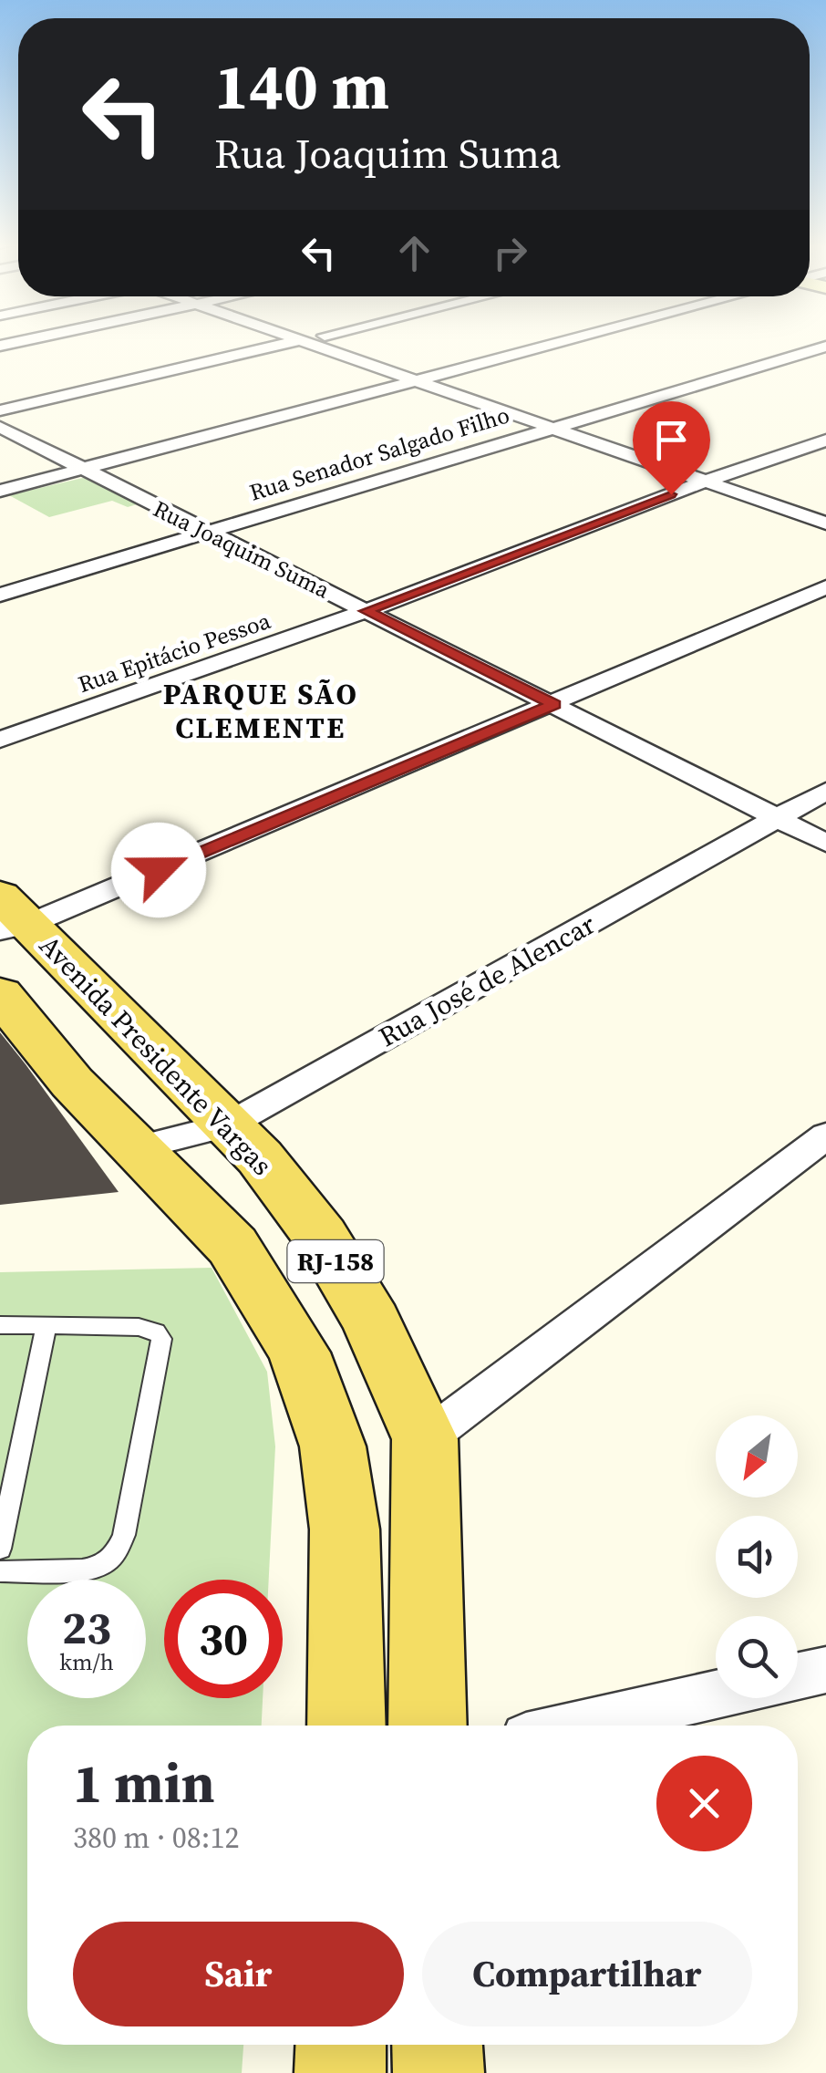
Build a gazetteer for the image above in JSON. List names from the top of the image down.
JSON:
{
  "streets": {
    "main road": ["Avenida Presidente Vargas", "RJ-158"],
    "street": [
      "Rua Senador Salgado Filho",
      "Rua Joaquim Suma",
      "Rua Epitácio Pessoa",
      "Rua José de Alencar"
    ]
  },
  "crossings": [
    ["Rua Senador Salgado Filho", "Rua Joaquim Suma"],
    ["Rua Joaquim Suma", "Rua Epitácio Pessoa"],
    ["Rua Joaquim Suma", "Rua José de Alencar"],
    ["Rua José de Alencar", "Avenida Presidente Vargas"],
    ["Rua José de Alencar", "RJ-158"]
  ],
  "districts": ["PARQUE SÃO CLEMENTE"],
  "north": "bottom left",
  "page": {
    "turn": ["140 m", "Rua Joaquim Suma"],
    "speed": "23 km/h",
    "limit": "30",
    "heading": ["1 min", "380 m · 08:12"],
    "buttons": ["Sair", "Compartilhar"]
  }
}
